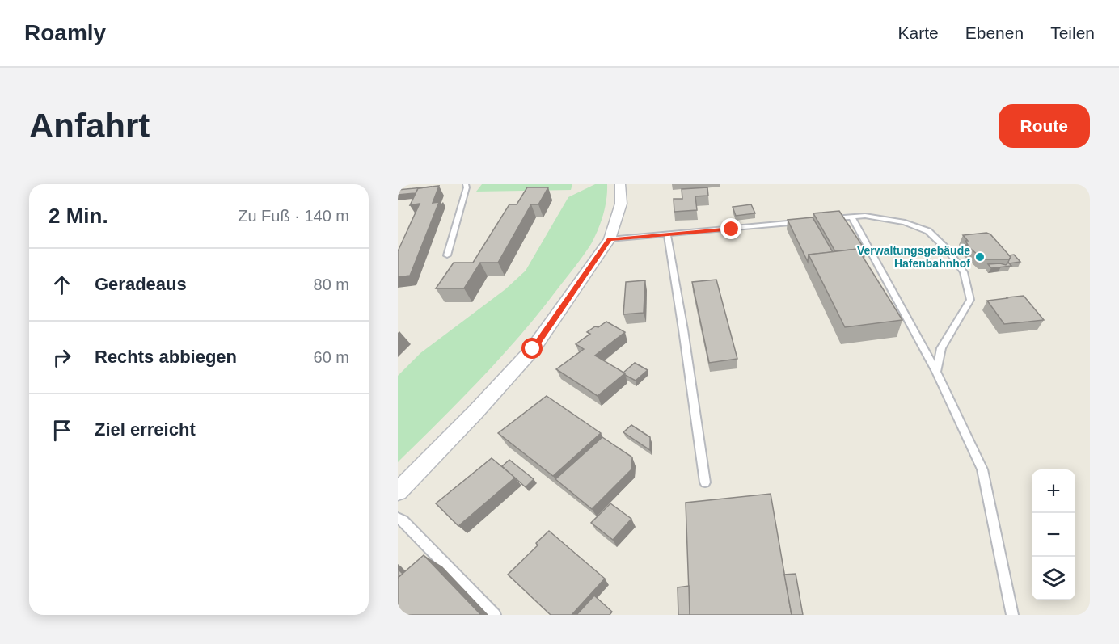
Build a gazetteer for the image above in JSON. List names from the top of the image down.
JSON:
{
  "places": ["Verwaltungsgebäude Hafenbahnhof"],
  "page": {
    "header": "Roamly",
    "nav": ["Karte", "Ebenen", "Teilen"],
    "buttons": "Route",
    "title": "Anfahrt",
    "heading": ["2 Min.", "Zu Fuß · 140 m"],
    "list": [
      ["Geradeaus", "80 m"],
      ["Rechts abbiegen", "60 m"],
      "Ziel erreicht"
    ],
    "map_buttons": ["+", "−"]
  }
}
